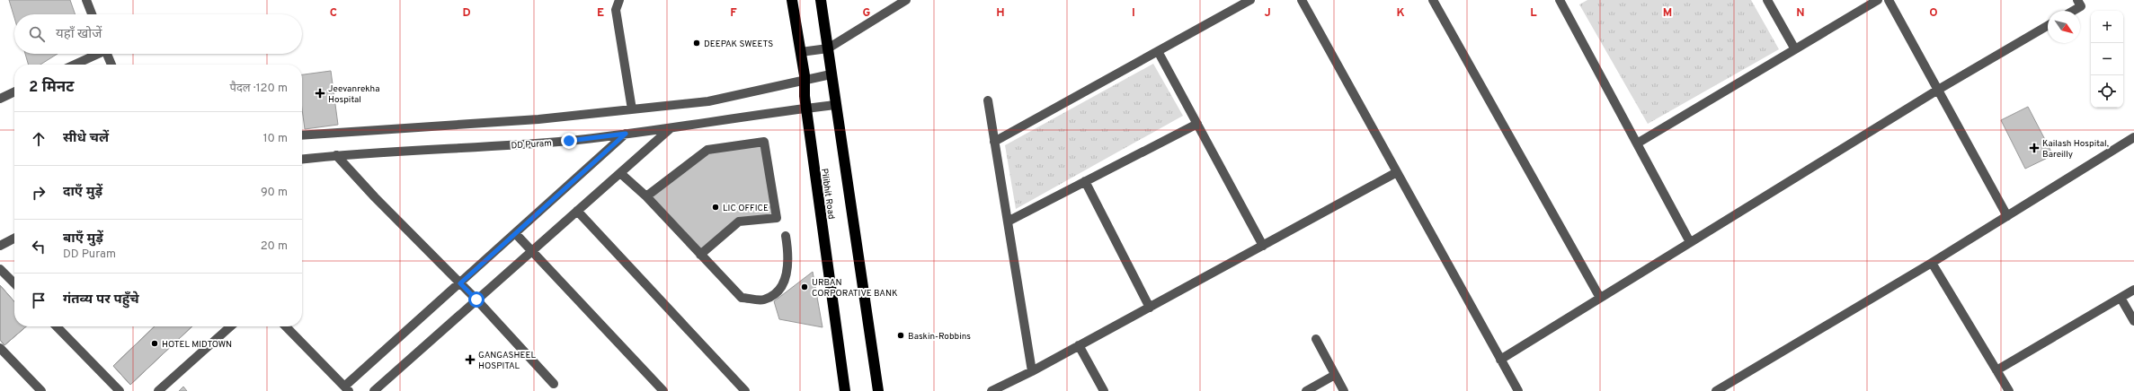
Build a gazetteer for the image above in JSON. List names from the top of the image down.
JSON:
{
  "streets": {
    "highway": ["Pilibhit Road"],
    "street": ["DD Puram"]
  },
  "crossings": [
    ["DD Puram", "Pilibhit Road"]
  ],
  "places": {
    "other": [
      "DEEPAK SWEETS",
      "LIC OFFICE",
      "URBAN CORPORATIVE BANK",
      "Baskin-Robbins",
      "HOTEL MIDTOWN"
    ],
    "health": ["Jeevanrekha Hospital", "Kailash Hospital, Bareilly", "GANGASHEEL HOSPITAL"]
  },
  "north": "bottom right",
  "page": {
    "map_buttons": ["+", "−"],
    "search": "यहाँ खोजें",
    "heading": ["2 मिनट", "पैदल · 120 m"],
    "list": [
      ["सीधे चलें", "10 m"],
      ["दाएँ मुड़ें", "90 m"],
      ["बाएँ मुड़ें", "DD Puram", "20 m"],
      "गंतव्य पर पहुँचे"
    ]
  },
  "grid": {
    "columns": [
      "C",
      "D",
      "E",
      "F",
      "G",
      "H",
      "I",
      "J",
      "K",
      "L",
      "M",
      "N",
      "O"
    ]
  }
}
